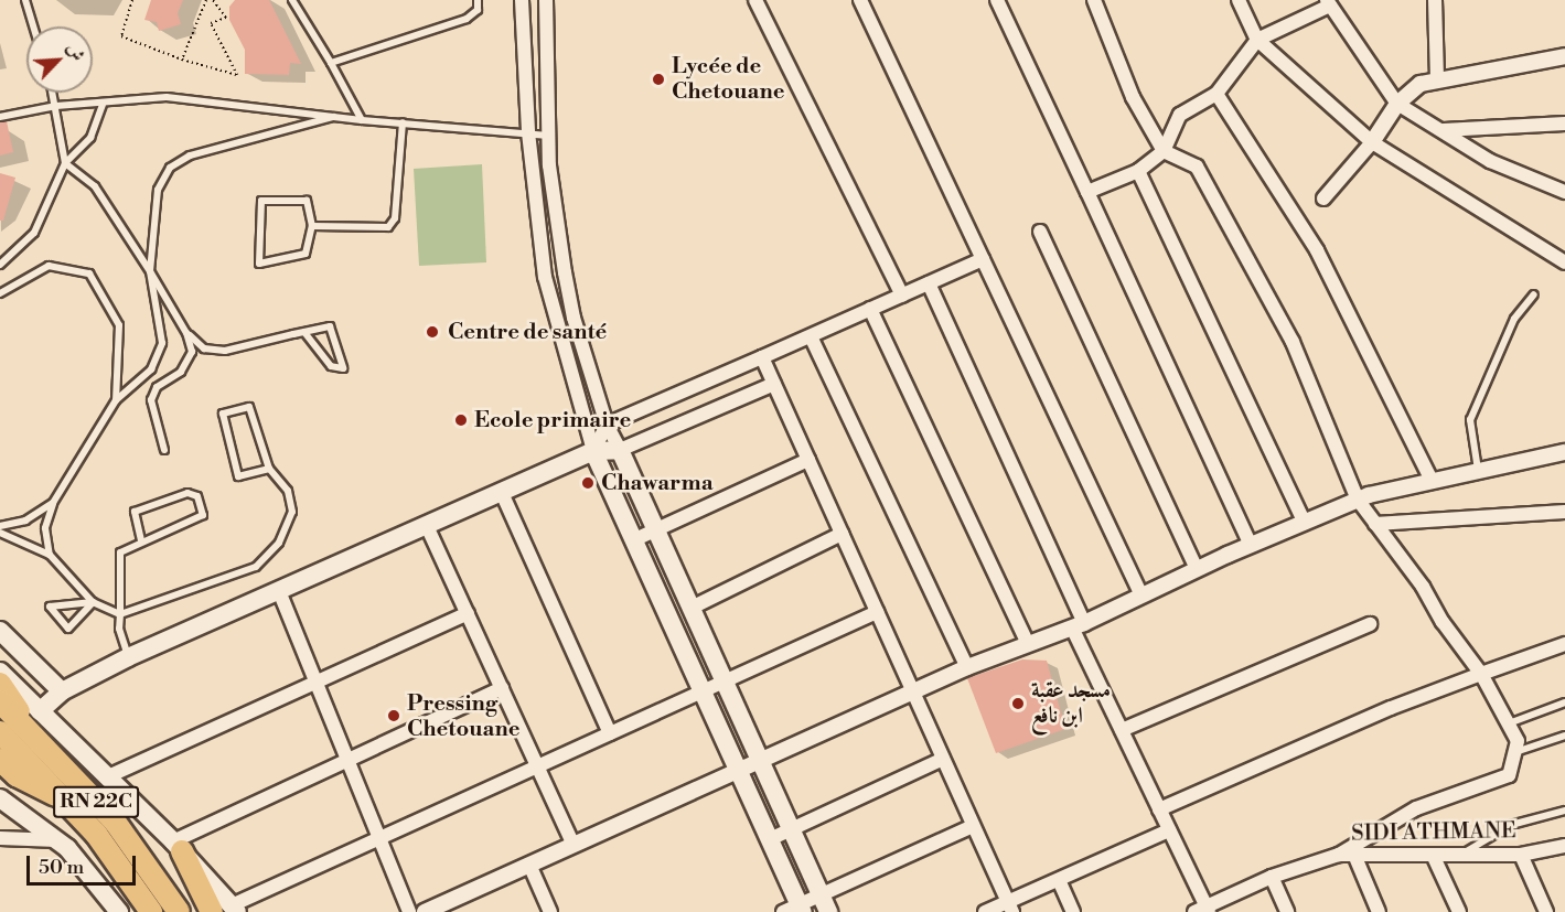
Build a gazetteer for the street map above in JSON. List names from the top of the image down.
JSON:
{
  "streets": {
    "highway": ["RN 22C"],
    "street": ["SIDI ATHMANE"]
  },
  "places": [
    "Lycée de Chetouane",
    "Centre de santé",
    "Ecole primaire",
    "Chawarma",
    "مسجد عقبة ابن نافع",
    "Pressing Chetouane"
  ],
  "scale_bar": "50 m",
  "north": "top right"
}
